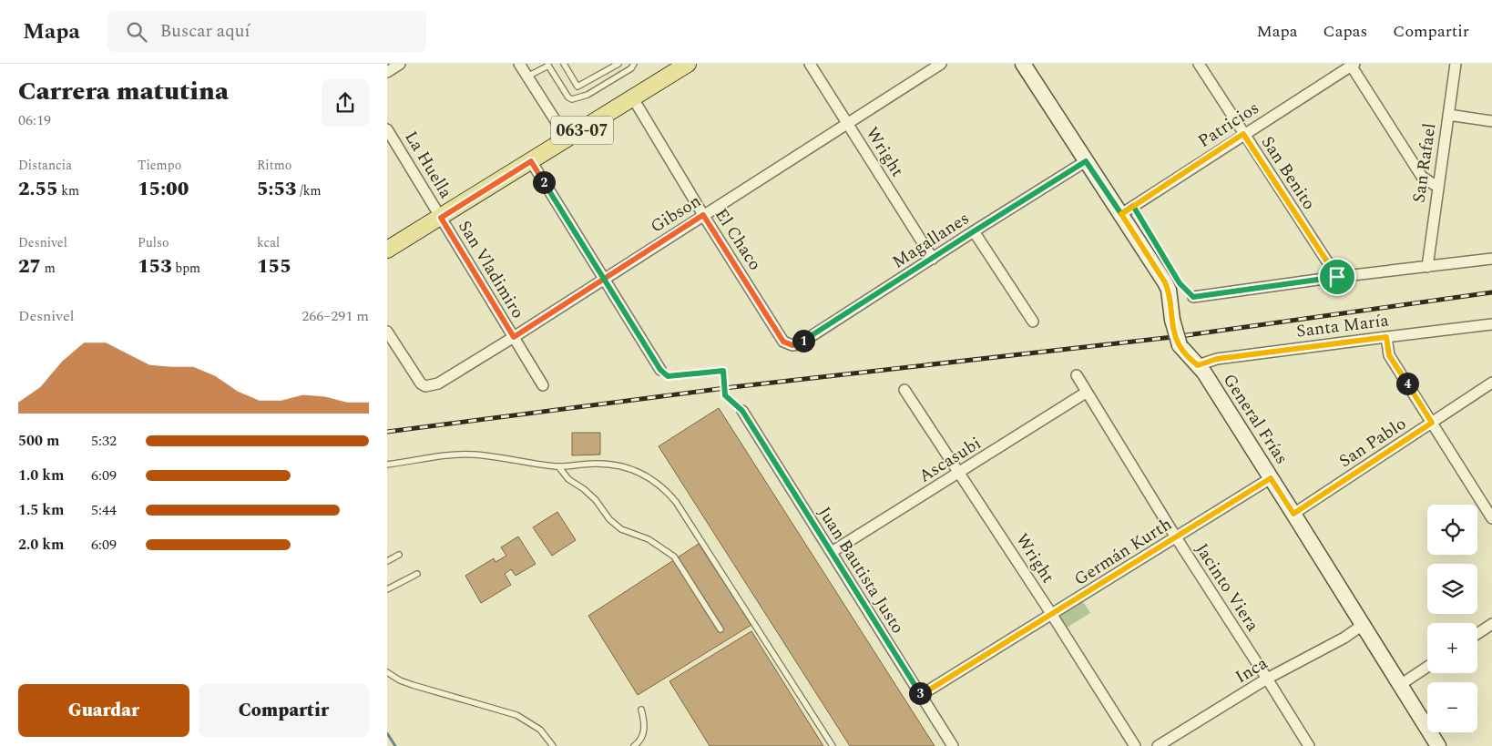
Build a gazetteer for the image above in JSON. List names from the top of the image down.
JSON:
{
  "streets": {
    "main road": ["063-07", "General Frías"],
    "street": [
      "Patricios",
      "Wright",
      "San Rafael",
      "La Huella",
      "San Benito",
      "Gibson",
      "El Chaco",
      "Magallanes",
      "San Vladimiro",
      "Santa María",
      "San Pablo",
      "Ascasubi",
      "Germán Kurth",
      "Juan Bautista Justo",
      "Jacinto Viera",
      "Inca"
    ]
  },
  "crossings": [
    ["Patricios", "San Benito"],
    ["Patricios", "General Frías"],
    ["063-07", "La Huella"],
    ["063-07", "El Chaco"],
    ["063-07", "San Vladimiro"],
    ["Wright", "Gibson"],
    ["Wright", "Magallanes"],
    ["Wright", "Ascasubi"],
    ["Wright", "Germán Kurth"],
    ["La Huella", "San Vladimiro"],
    ["Gibson", "El Chaco"],
    ["Gibson", "San Vladimiro"],
    ["El Chaco", "Magallanes"],
    ["Magallanes", "General Frías"],
    ["Santa María", "General Frías"],
    ["General Frías", "San Pablo"],
    ["General Frías", "Germán Kurth"],
    ["General Frías", "Inca"],
    ["Ascasubi", "Juan Bautista Justo"],
    ["Ascasubi", "Jacinto Viera"],
    ["Germán Kurth", "Juan Bautista Justo"],
    ["Germán Kurth", "Jacinto Viera"],
    ["Jacinto Viera", "Inca"]
  ],
  "page": {
    "header": "Mapa",
    "search": "Buscar aquí",
    "nav": ["Mapa", "Capas", "Compartir"],
    "heading": ["Carrera matutina", "06:19"],
    "stats": [
      ["Distancia", "2.55 km"],
      ["Tiempo", "15:00"],
      ["Ritmo", "5:53 /km"],
      ["Desnivel", "27 m"],
      ["Pulso", "153 bpm"],
      ["kcal", "155"]
    ],
    "pins": [
      "2",
      "1",
      "4",
      "3"
    ],
    "chart": ["Desnivel", "266–291 m"],
    "list": [
      {
        "name": "500 m",
        "note": "5:32"
      },
      {
        "name": "1.0 km",
        "note": "6:09"
      },
      {
        "name": "1.5 km",
        "note": "5:44"
      },
      {
        "name": "2.0 km",
        "note": "6:09"
      }
    ],
    "map_buttons": ["+", "−"],
    "buttons": ["Guardar", "Compartir"]
  }
}
